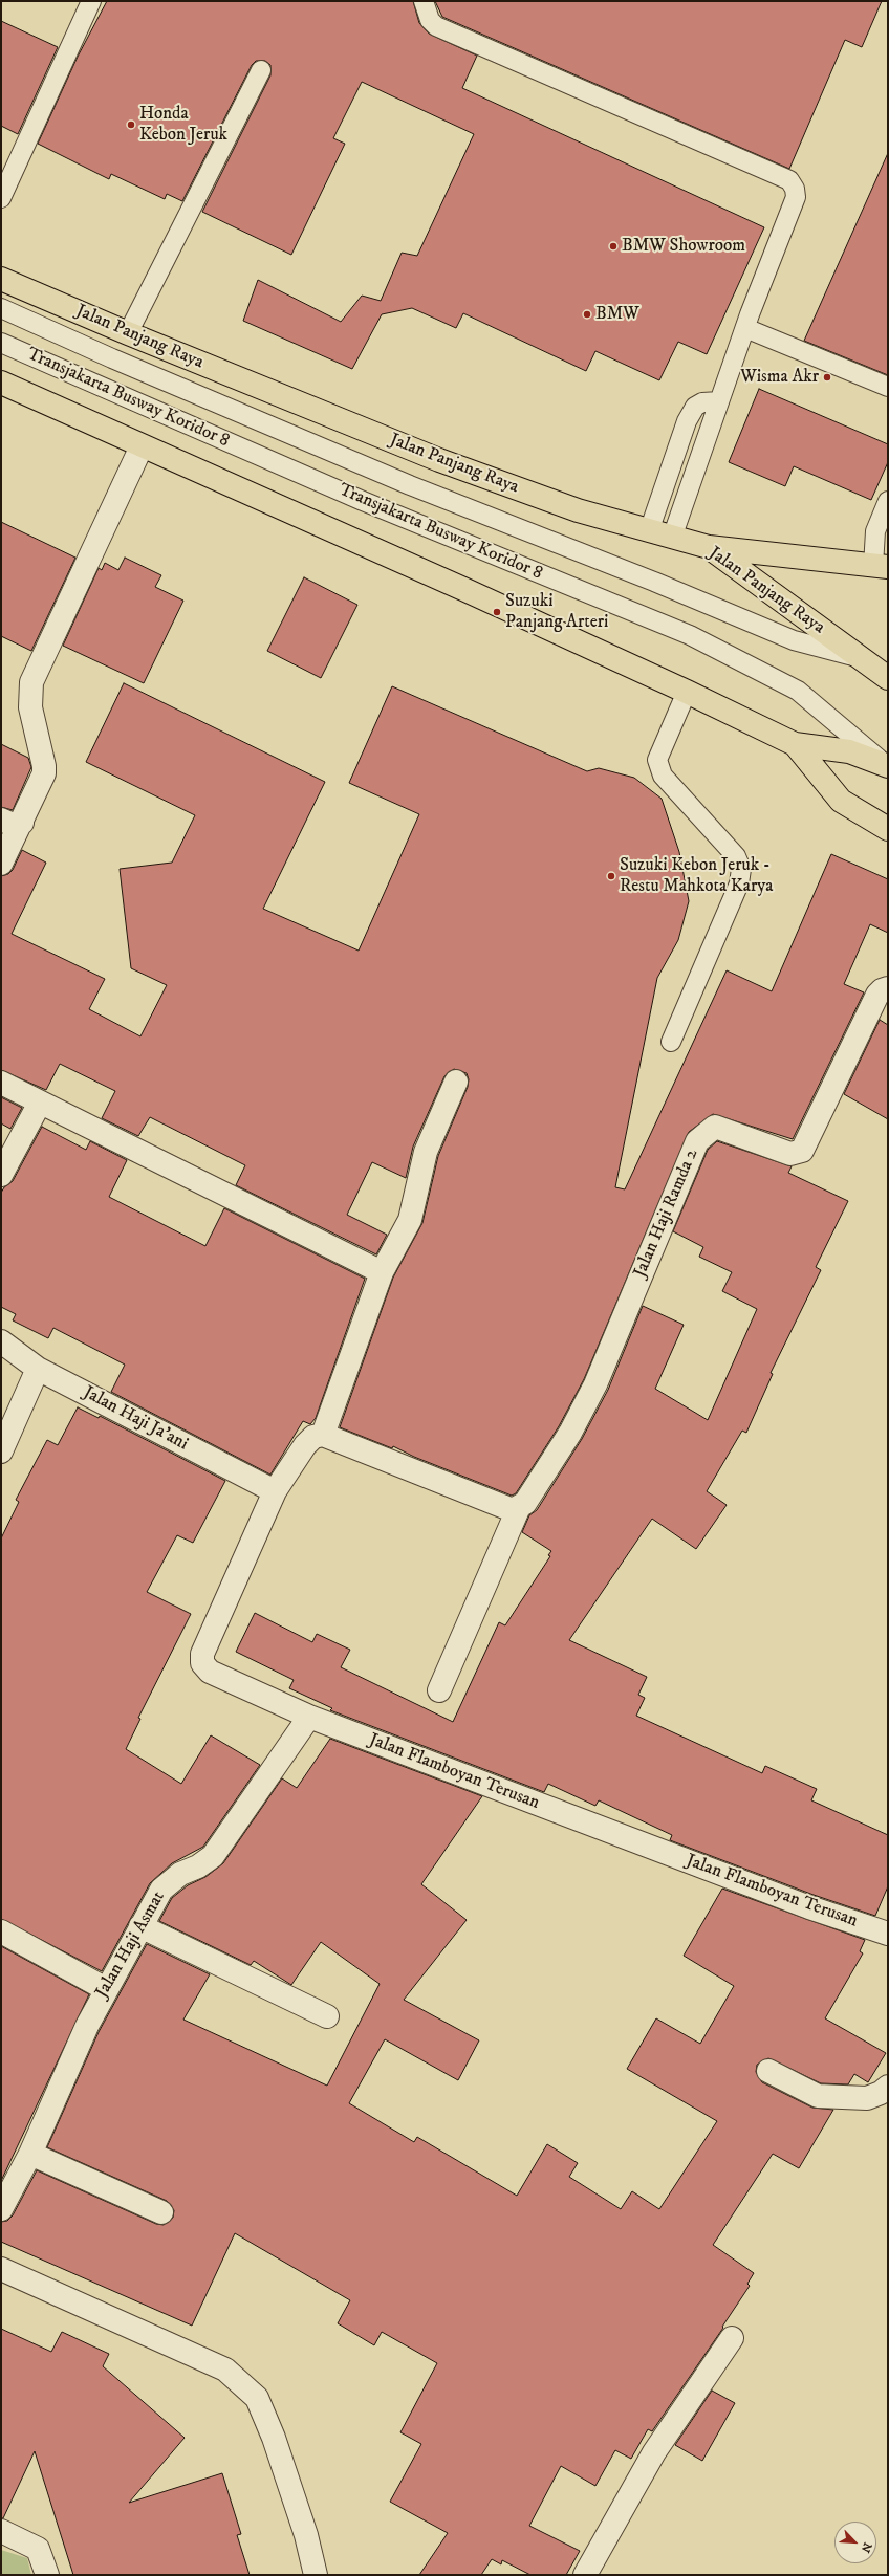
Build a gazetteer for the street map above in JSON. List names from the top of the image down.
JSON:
{
  "streets": {
    "main road": ["Jalan Panjang Raya"],
    "street": [
      "Jalan Haji Ramda 2",
      "Jalan Haji Ja'ani",
      "Jalan Flamboyan Terusan",
      "Jalan Haji Asmat"
    ],
    "lane": ["Transjakarta Busway Koridor 8"]
  },
  "crossings": [
    ["Jalan Panjang Raya", "Transjakarta Busway Koridor 8"],
    ["Jalan Haji Ja'ani", "Jalan Flamboyan Terusan"],
    ["Jalan Flamboyan Terusan", "Jalan Haji Asmat"]
  ],
  "places": [
    "Honda Kebon Jeruk",
    "BMW Showroom",
    "BMW",
    "Wisma Akr",
    "Suzuki Panjang Arteri",
    "Suzuki Kebon Jeruk - Restu Mahkota Karya"
  ],
  "north": "bottom right"
}
